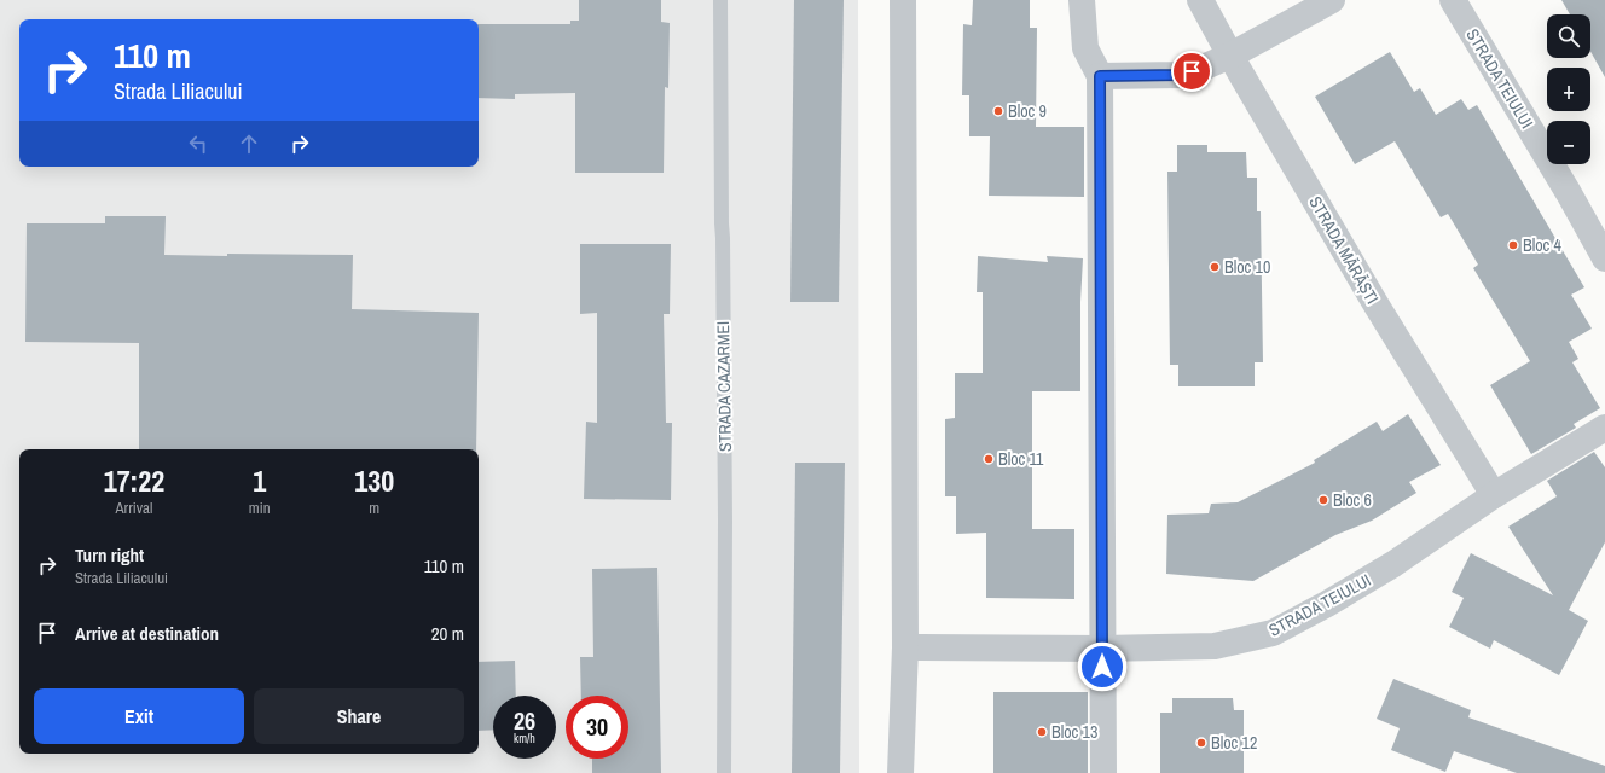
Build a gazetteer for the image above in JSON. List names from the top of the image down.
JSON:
{
  "streets": {
    "street": ["STRADA TEIULUI", "STRADA MĂRĂȘTI"],
    "lane": ["STRADA CAZARMEI"]
  },
  "crossings": [
    ["STRADA TEIULUI", "STRADA MĂRĂȘTI"]
  ],
  "places": [
    "Bloc 9",
    "Bloc 4",
    "Bloc 10",
    "Bloc 11",
    "Bloc 6",
    "Bloc 13",
    "Bloc 12"
  ],
  "page": {
    "map_buttons": ["+", "−"],
    "turn": ["110 m", "Strada Liliacului"],
    "eta": [
      "17:22",
      "Arrival",
      "1",
      "min",
      "130",
      "m"
    ],
    "list": [
      {
        "name": "Turn right",
        "note": "Strada Liliacului",
        "value": "110 m"
      },
      {
        "name": "Arrive at destination",
        "value": "20 m"
      }
    ],
    "buttons": ["Exit", "Share"],
    "speed": "26 km/h",
    "limit": "30"
  }
}
